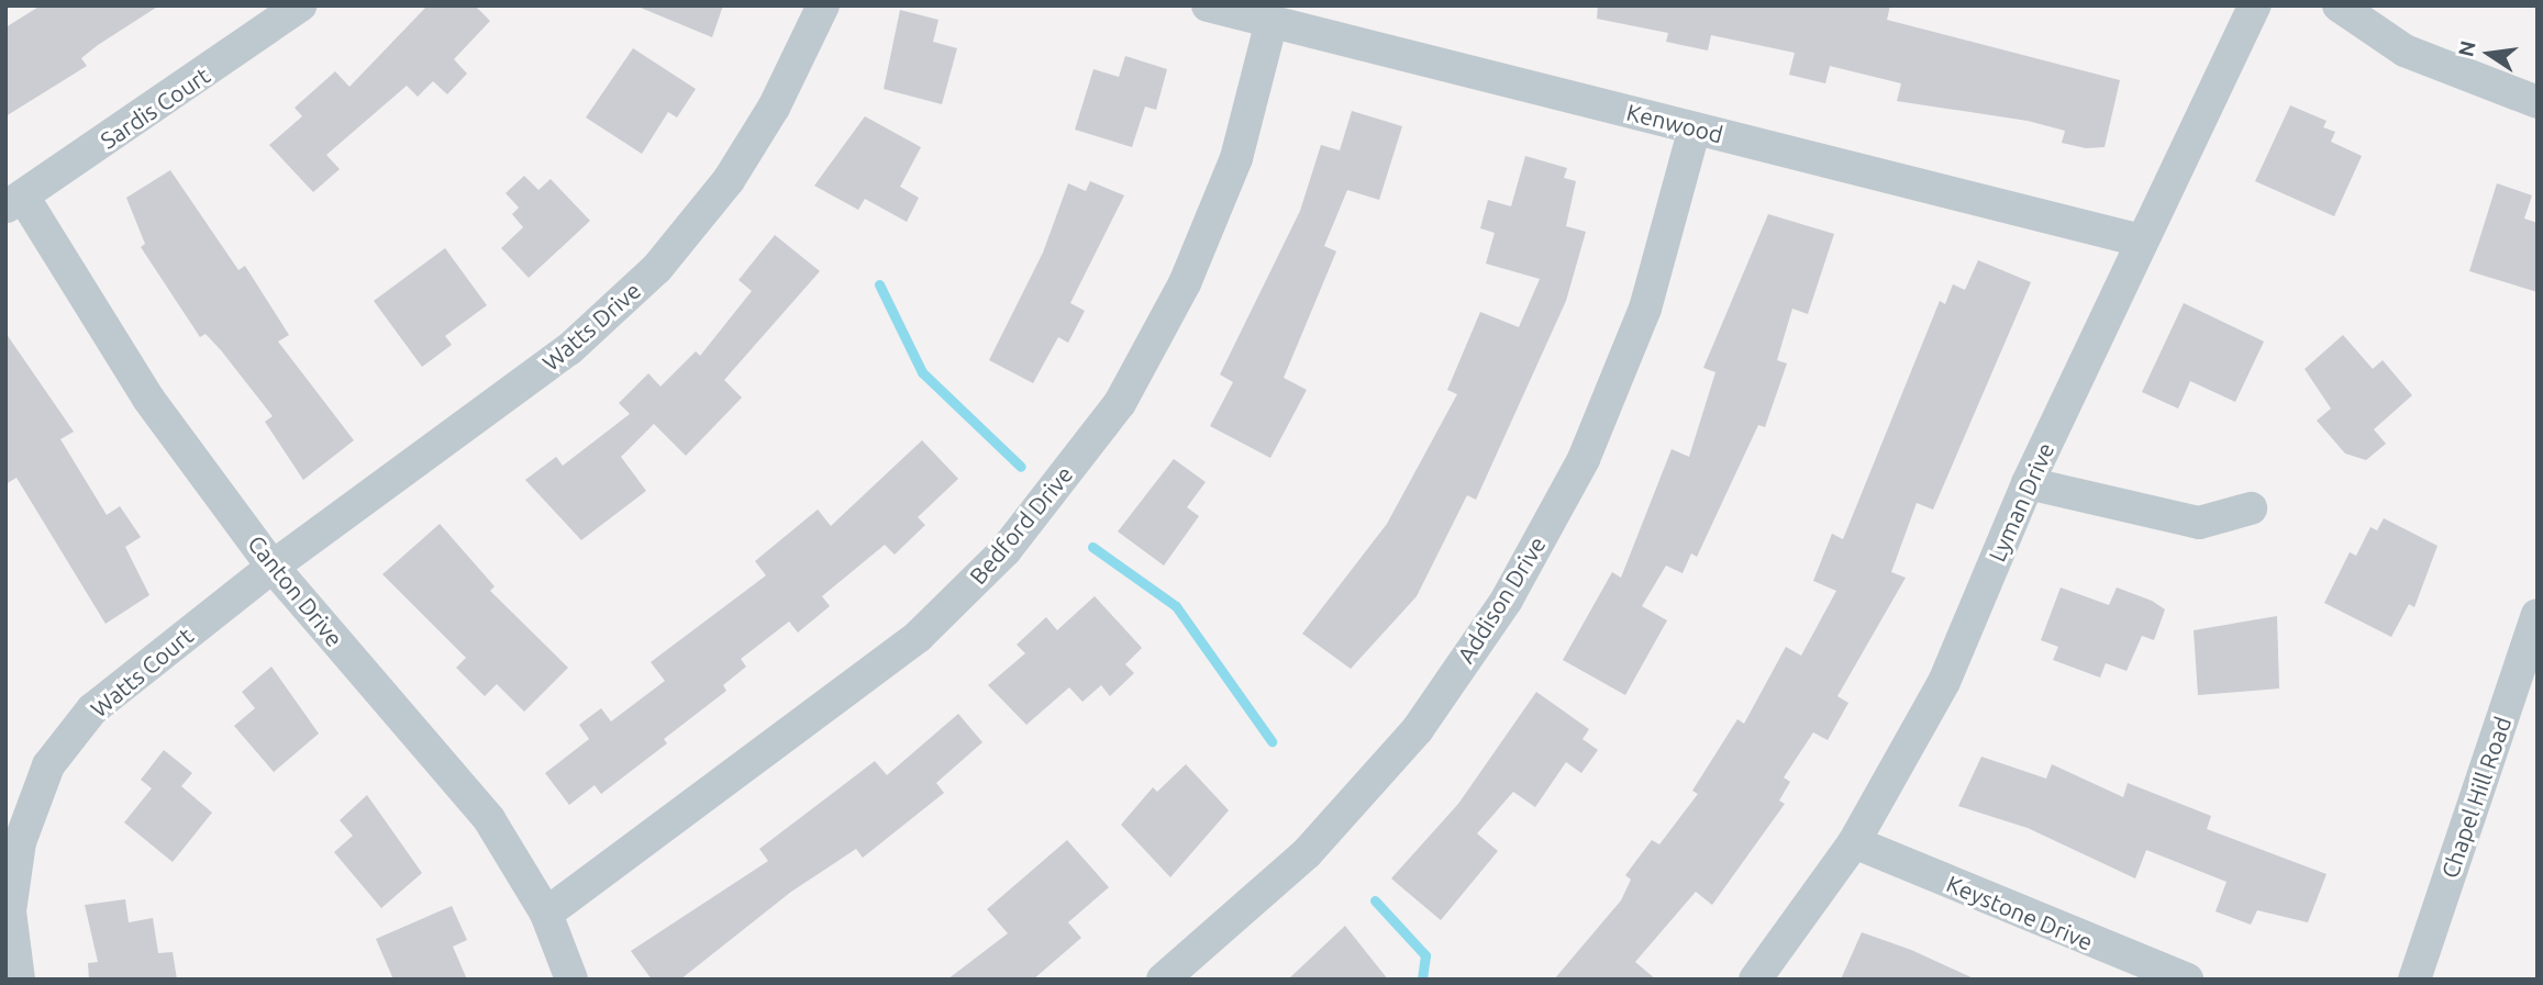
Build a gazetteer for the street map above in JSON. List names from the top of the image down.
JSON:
{
  "streets": {
    "street": [
      "Sardis Court",
      "Kenwood",
      "Watts Drive",
      "Lyman Drive",
      "Bedford Drive",
      "Canton Drive",
      "Addison Drive",
      "Watts Court",
      "Chapel Hill Road",
      "Keystone Drive"
    ]
  },
  "crossings": [
    ["Sardis Court", "Canton Drive"],
    ["Kenwood", "Lyman Drive"],
    ["Kenwood", "Bedford Drive"],
    ["Kenwood", "Addison Drive"],
    ["Watts Drive", "Canton Drive"],
    ["Watts Drive", "Watts Court"],
    ["Lyman Drive", "Keystone Drive"],
    ["Bedford Drive", "Canton Drive"],
    ["Canton Drive", "Watts Court"]
  ],
  "north": "left"
}
